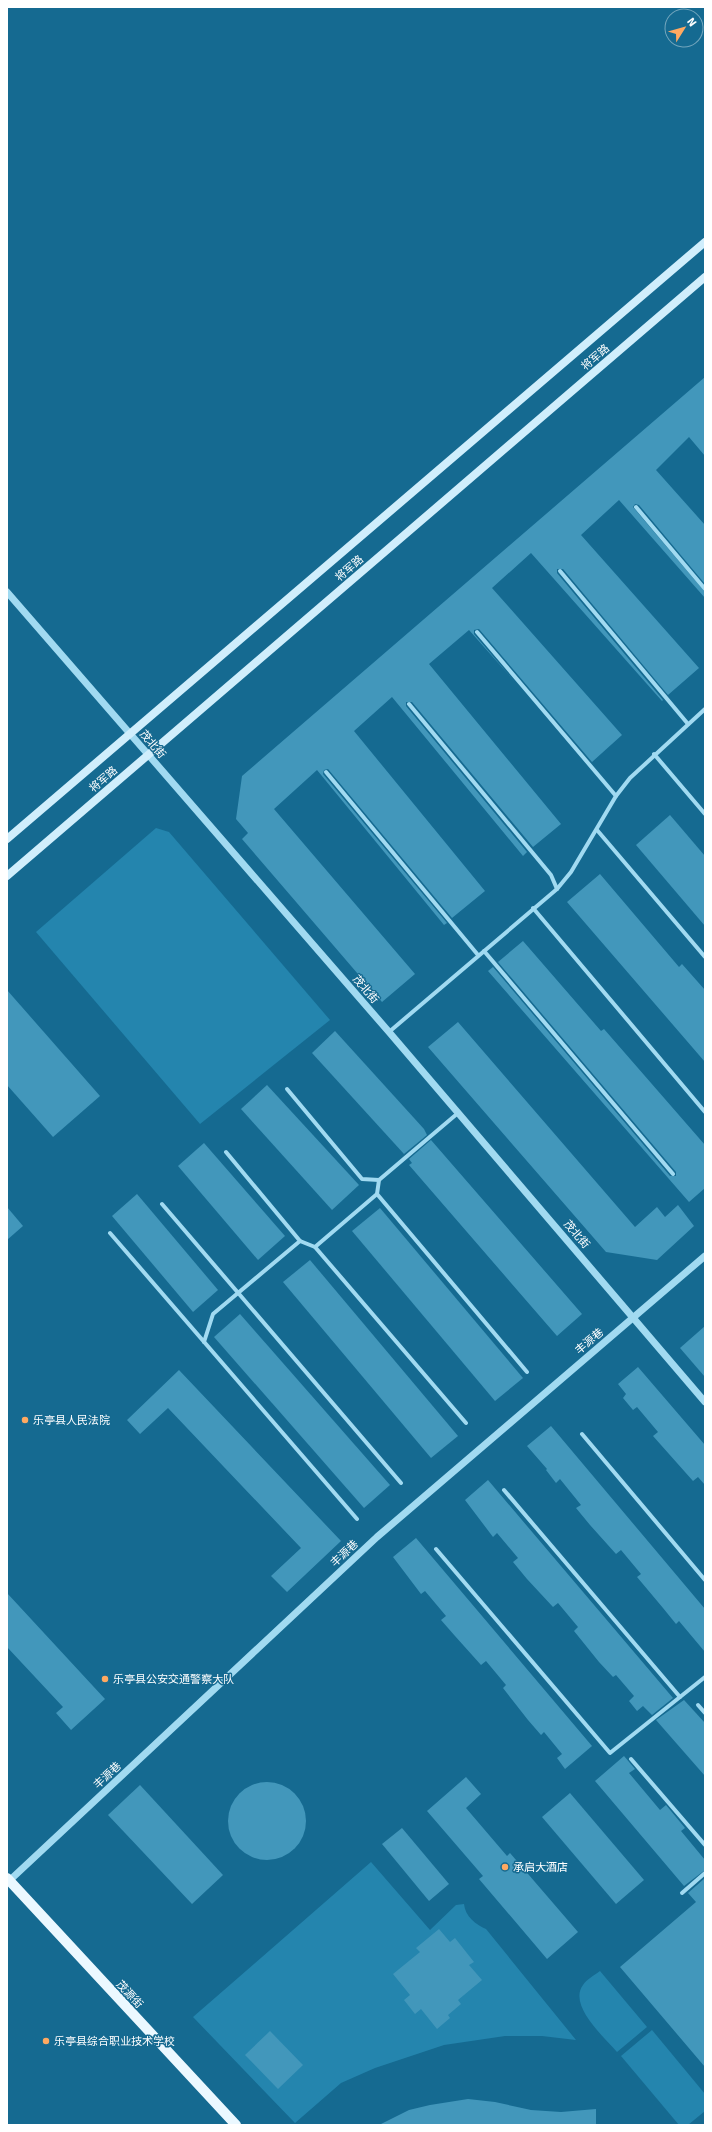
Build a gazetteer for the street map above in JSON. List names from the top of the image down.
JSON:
{
  "streets": {
    "main road": ["将军路", "茂源街"],
    "street": ["茂北街", "丰源巷"]
  },
  "crossings": [
    ["将军路", "茂北街"],
    ["茂北街", "丰源巷"],
    ["丰源巷", "茂源街"]
  ],
  "places": [
    "乐亭县人民法院",
    "乐亭县公安交通警察大队",
    "承启大酒店",
    "乐亭县综合职业技术学校"
  ],
  "north": "top right"
}
